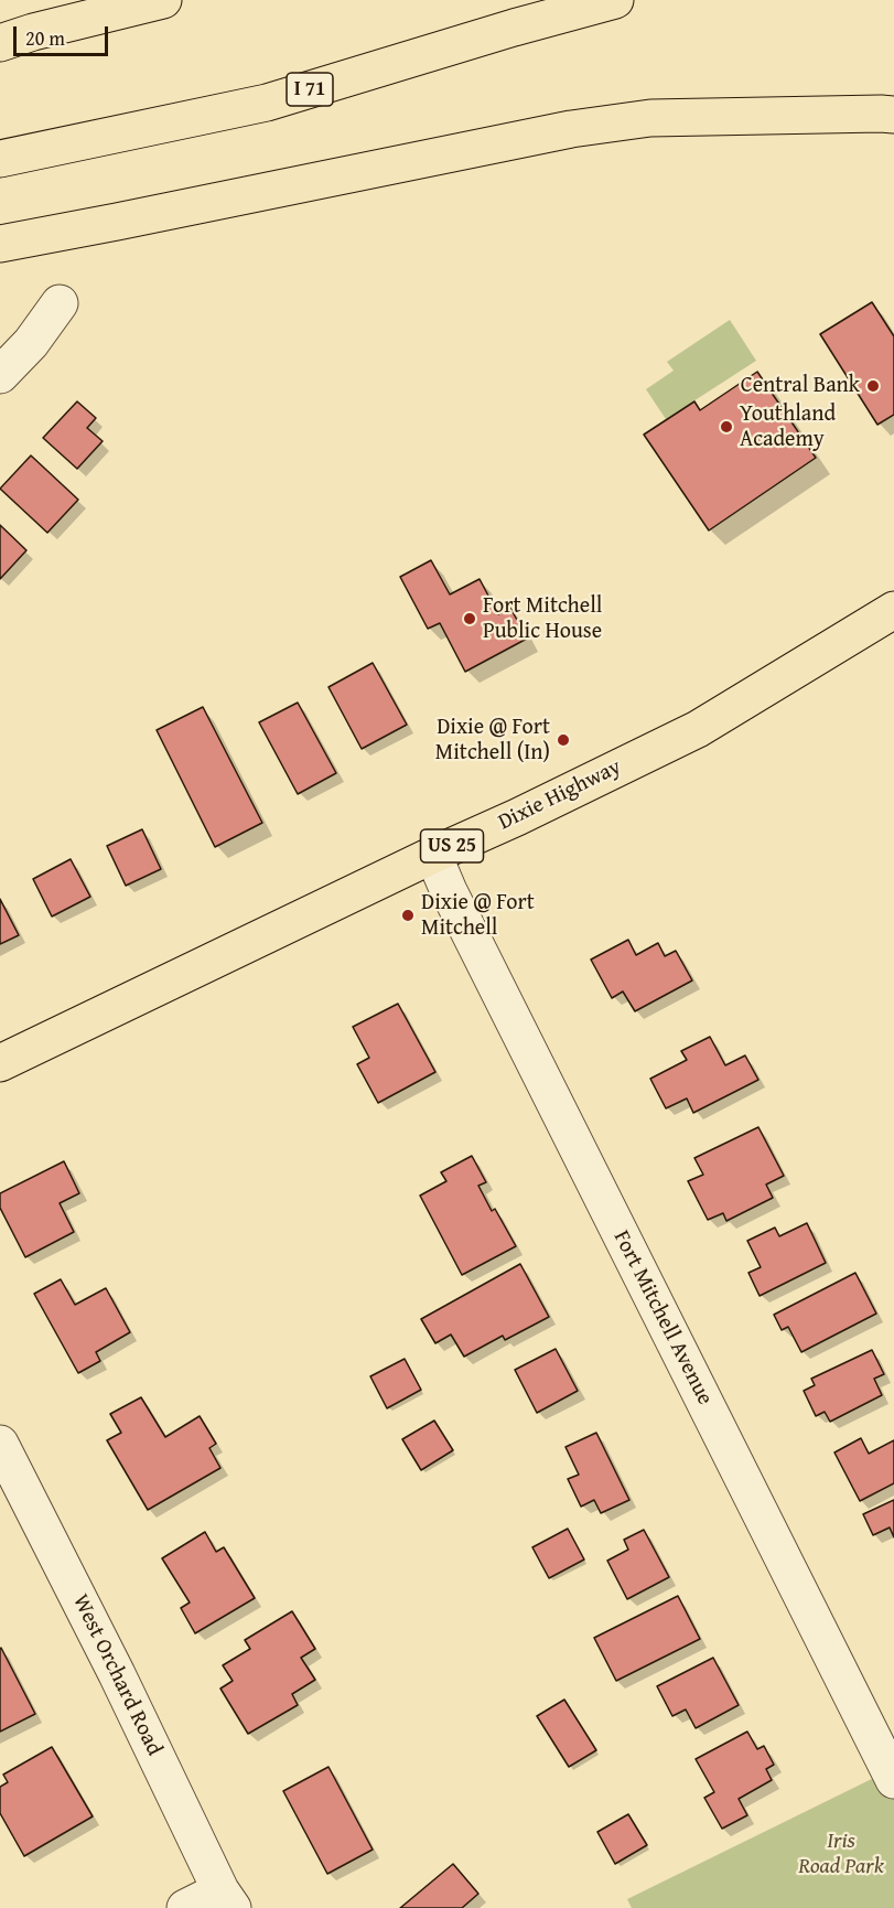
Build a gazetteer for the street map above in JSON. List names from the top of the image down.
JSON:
{
  "streets": {
    "main road": ["I 71", "Dixie Highway", "US 25"],
    "street": ["Fort Mitchell Avenue", "West Orchard Road"]
  },
  "crossings": [
    ["Dixie Highway", "Fort Mitchell Avenue"]
  ],
  "parks": ["Iris Road Park"],
  "places": [
    "Central Bank",
    "Youthland Academy",
    "Fort Mitchell Public House",
    "Dixie @ Fort Mitchell (In)",
    "Dixie @ Fort Mitchell"
  ],
  "scale_bar": "20 m"
}
